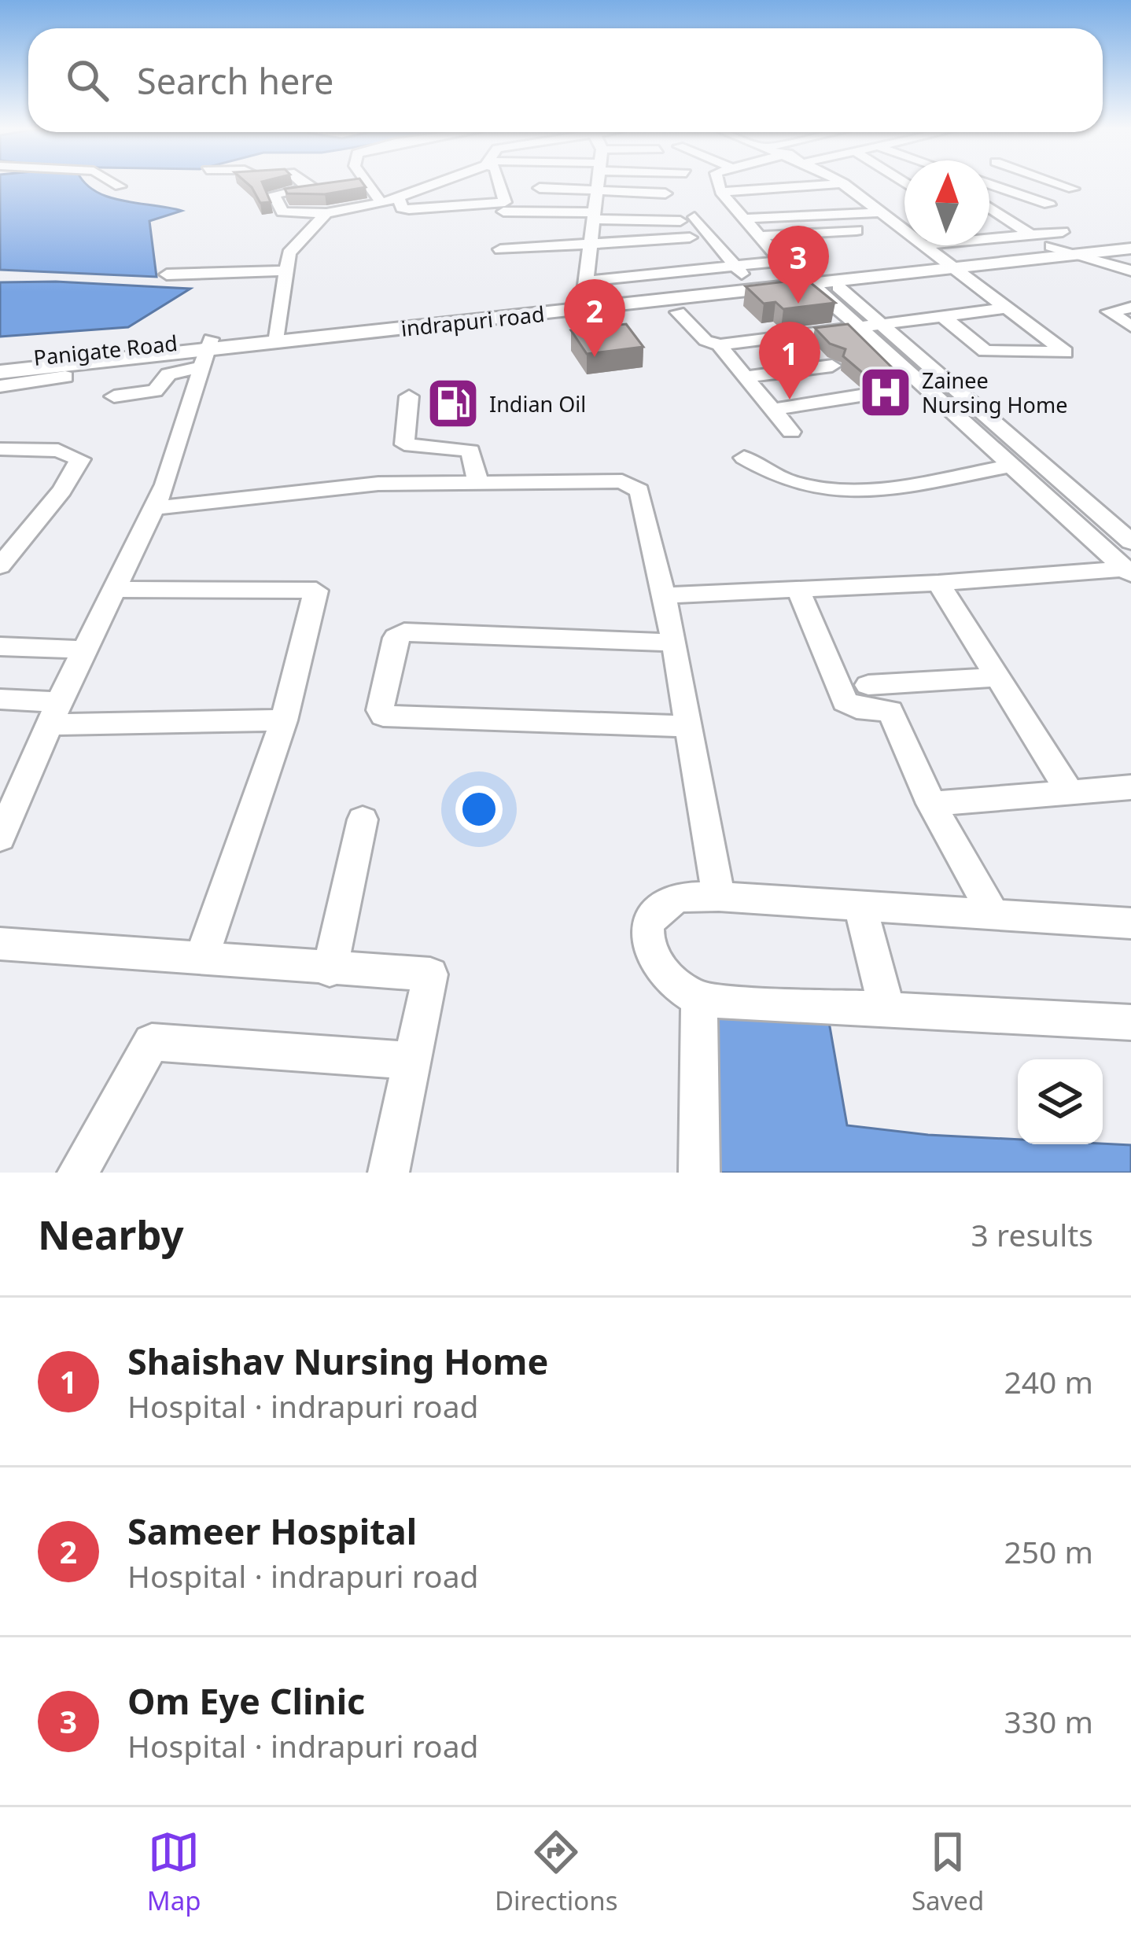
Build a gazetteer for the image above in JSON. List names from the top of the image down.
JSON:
{
  "streets": {
    "main road": ["indrapuri road", "Panigate Road"]
  },
  "crossings": [
    ["indrapuri road", "Panigate Road"]
  ],
  "places": {
    "hospital": ["Zainee Nursing Home"],
    "fuel station": ["Indian Oil"]
  },
  "north": "top",
  "page": {
    "search": "Search here",
    "pins": ["3", "2", "1"],
    "heading": ["Nearby", "3 results"],
    "list": [
      {
        "mark": "1",
        "name": "Shaishav Nursing Home",
        "note": "Hospital · indrapuri road",
        "value": "240 m"
      },
      {
        "mark": "2",
        "name": "Sameer Hospital",
        "note": "Hospital · indrapuri road",
        "value": "250 m"
      },
      {
        "mark": "3",
        "name": "Om Eye Clinic",
        "note": "Hospital · indrapuri road",
        "value": "330 m"
      }
    ],
    "nav": ["Map", "Directions", "Saved"]
  }
}
